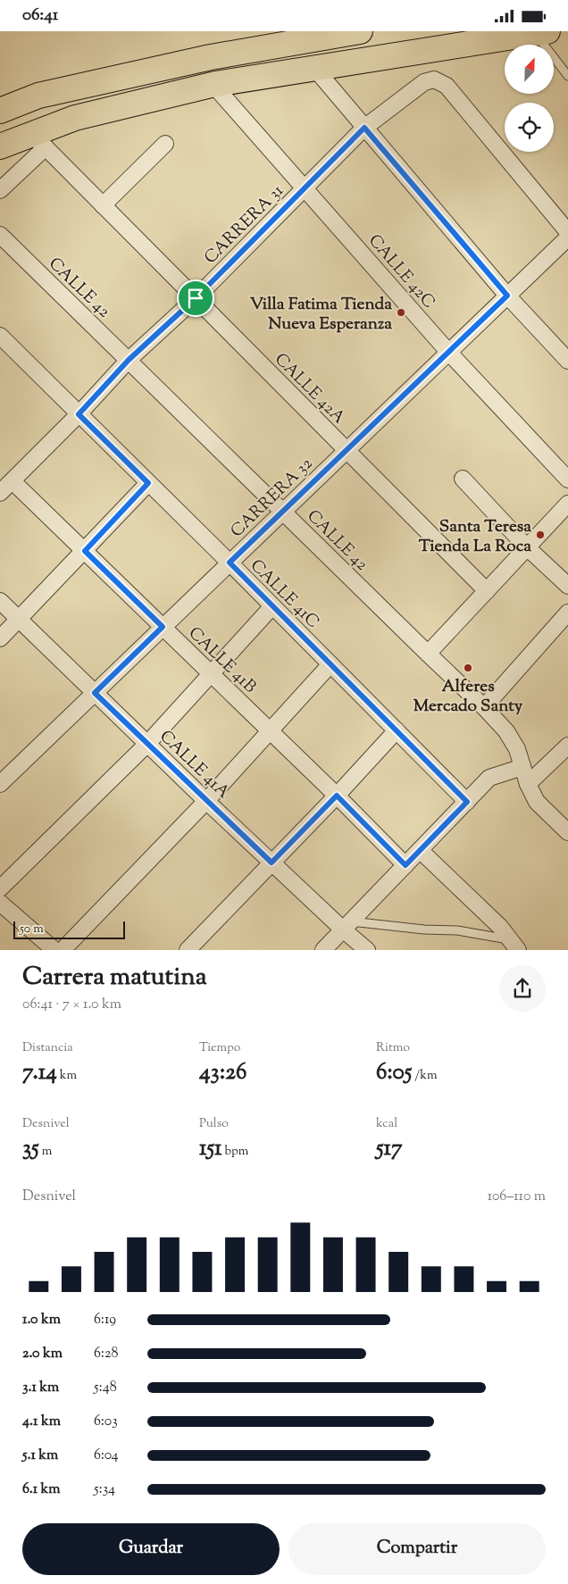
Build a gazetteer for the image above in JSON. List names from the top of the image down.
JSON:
{
  "streets": {
    "street": [
      "CARRERA 31",
      "CALLE 42C",
      "CALLE 42",
      "CALLE 42A",
      "CARRERA 32",
      "CALLE 41C",
      "CALLE 41B",
      "CALLE 41A"
    ]
  },
  "crossings": [
    ["CARRERA 31", "CALLE 42C"],
    ["CARRERA 31", "CALLE 42"],
    ["CARRERA 31", "CALLE 42A"],
    ["CARRERA 31", "CALLE 41C"],
    ["CARRERA 31", "CALLE 41B"],
    ["CALLE 42C", "CARRERA 32"],
    ["CALLE 42", "CARRERA 32"],
    ["CALLE 42A", "CARRERA 32"],
    ["CARRERA 32", "CALLE 41C"],
    ["CARRERA 32", "CALLE 41B"],
    ["CARRERA 32", "CALLE 41A"]
  ],
  "places": ["Villa Fatima Tienda Nueva Esperanza", "Santa Teresa Tienda La Roca", "Alferes Mercado Santy"],
  "scale_bar": "50 m",
  "north": "top right",
  "page": {
    "status": "06:41",
    "scale": "50 m",
    "heading": ["Carrera matutina", "06:41 · 7 × 1.0 km"],
    "stats": [
      ["Distancia", "7.14 km"],
      ["Tiempo", "43:26"],
      ["Ritmo", "6:05 /km"],
      ["Desnivel", "35 m"],
      ["Pulso", "151 bpm"],
      ["kcal", "517"]
    ],
    "chart": ["Desnivel", "106–110 m"],
    "list": [
      {
        "name": "1.0 km",
        "note": "6:19"
      },
      {
        "name": "2.0 km",
        "note": "6:28"
      },
      {
        "name": "3.1 km",
        "note": "5:48"
      },
      {
        "name": "4.1 km",
        "note": "6:03"
      },
      {
        "name": "5.1 km",
        "note": "6:04"
      },
      {
        "name": "6.1 km",
        "note": "5:34"
      }
    ],
    "buttons": ["Guardar", "Compartir"]
  }
}
